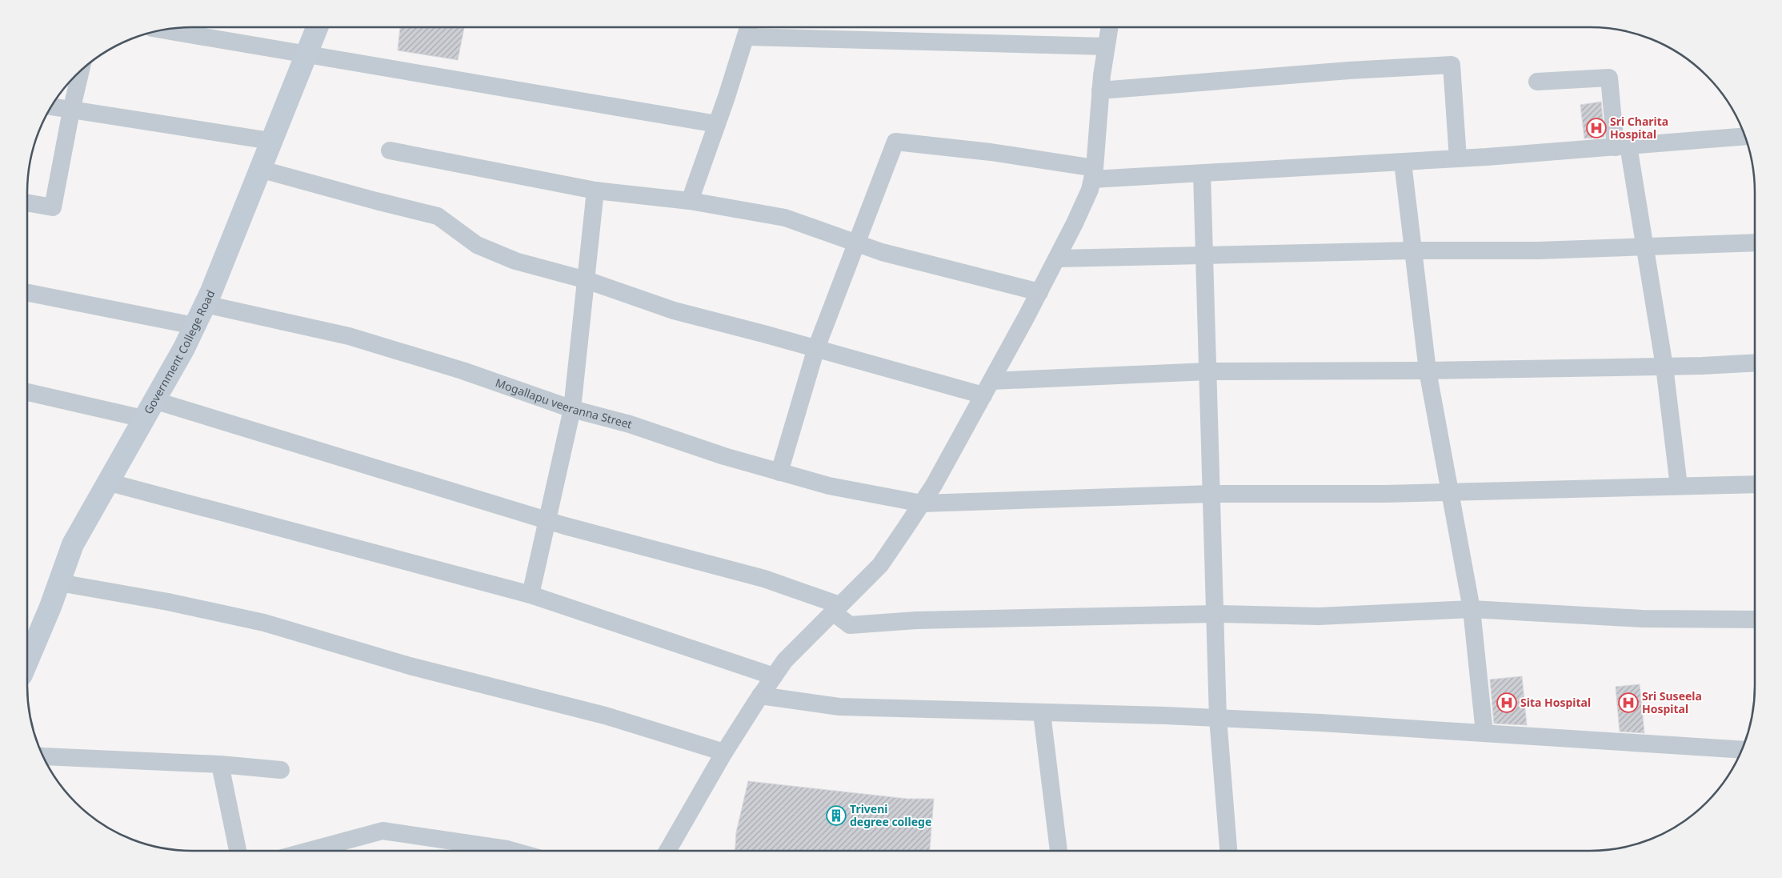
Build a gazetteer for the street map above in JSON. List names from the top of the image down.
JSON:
{
  "streets": {
    "main road": ["Government College Road"],
    "street": ["Mogallapu veeranna Street"]
  },
  "crossings": [
    ["Government College Road", "Mogallapu veeranna Street"]
  ],
  "places": {
    "hospital": ["Sri Charita Hospital", "Sita Hospital", "Sri Suseela Hospital"],
    "building": ["Triveni degree college"]
  }
}
